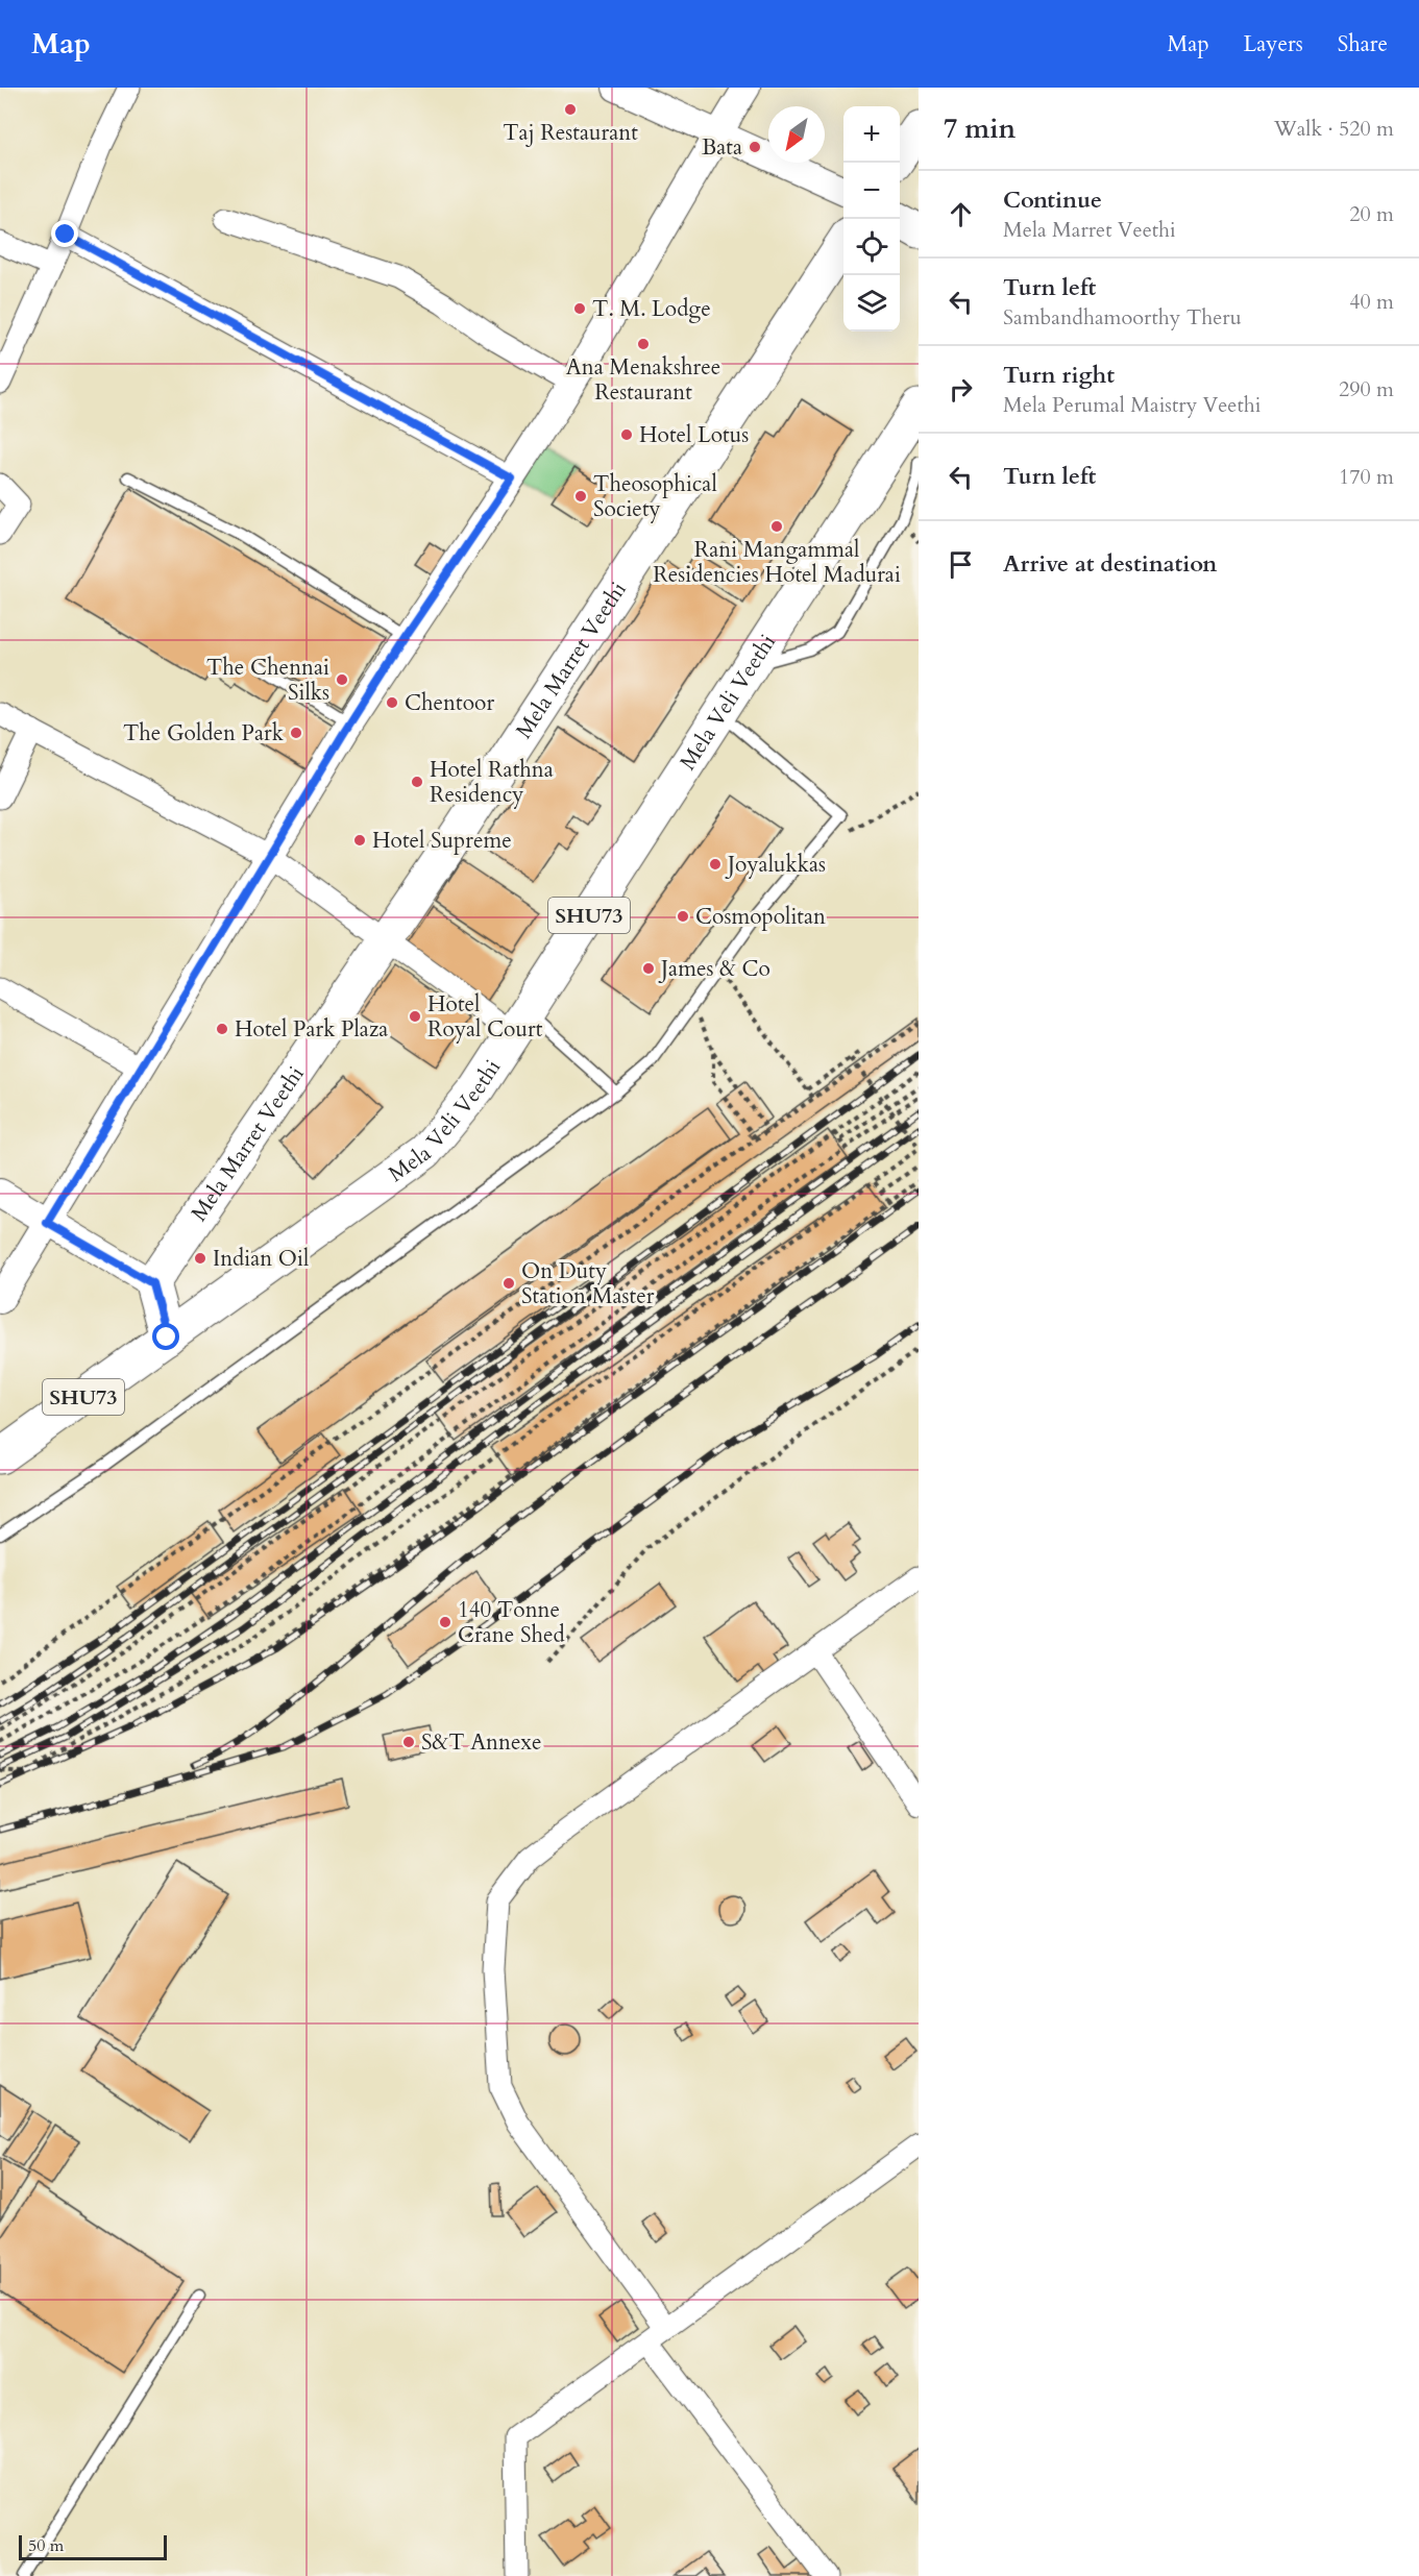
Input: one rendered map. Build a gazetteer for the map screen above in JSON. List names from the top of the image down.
{
  "streets": {
    "main road": ["Mela Marret Veethi", "Mela Veli Veethi", "SHU73"]
  },
  "places": [
    "Taj Restaurant",
    "Bata",
    "T. M. Lodge",
    "Ana Menakshree Restaurant",
    "Hotel Lotus",
    "Theosophical Society",
    "Rani Mangammal Residencies Hotel Madurai",
    "The Chennai Silks",
    "Chentoor",
    "The Golden Park",
    "Hotel Rathna Residency",
    "Hotel Supreme",
    "Joyalukkas",
    "Cosmopolitan",
    "James & Co",
    "Hotel Royal Court",
    "Hotel Park Plaza",
    "Indian Oil",
    "On Duty Station Master",
    "140 Tonne Crane Shed",
    "S&T Annexe"
  ],
  "scale_bar": "50 m",
  "north": "bottom left",
  "page": {
    "header": "Map",
    "nav": ["Map", "Layers", "Share"],
    "heading": ["7 min", "Walk · 520 m"],
    "map_buttons": ["+", "−"],
    "list": [
      ["Continue", "Mela Marret Veethi", "20 m"],
      ["Turn left", "Sambandhamoorthy Theru", "40 m"],
      ["Turn right", "Mela Perumal Maistry Veethi", "290 m"],
      ["Turn left", "170 m"],
      "Arrive at destination"
    ],
    "scale": "50 m"
  }
}
